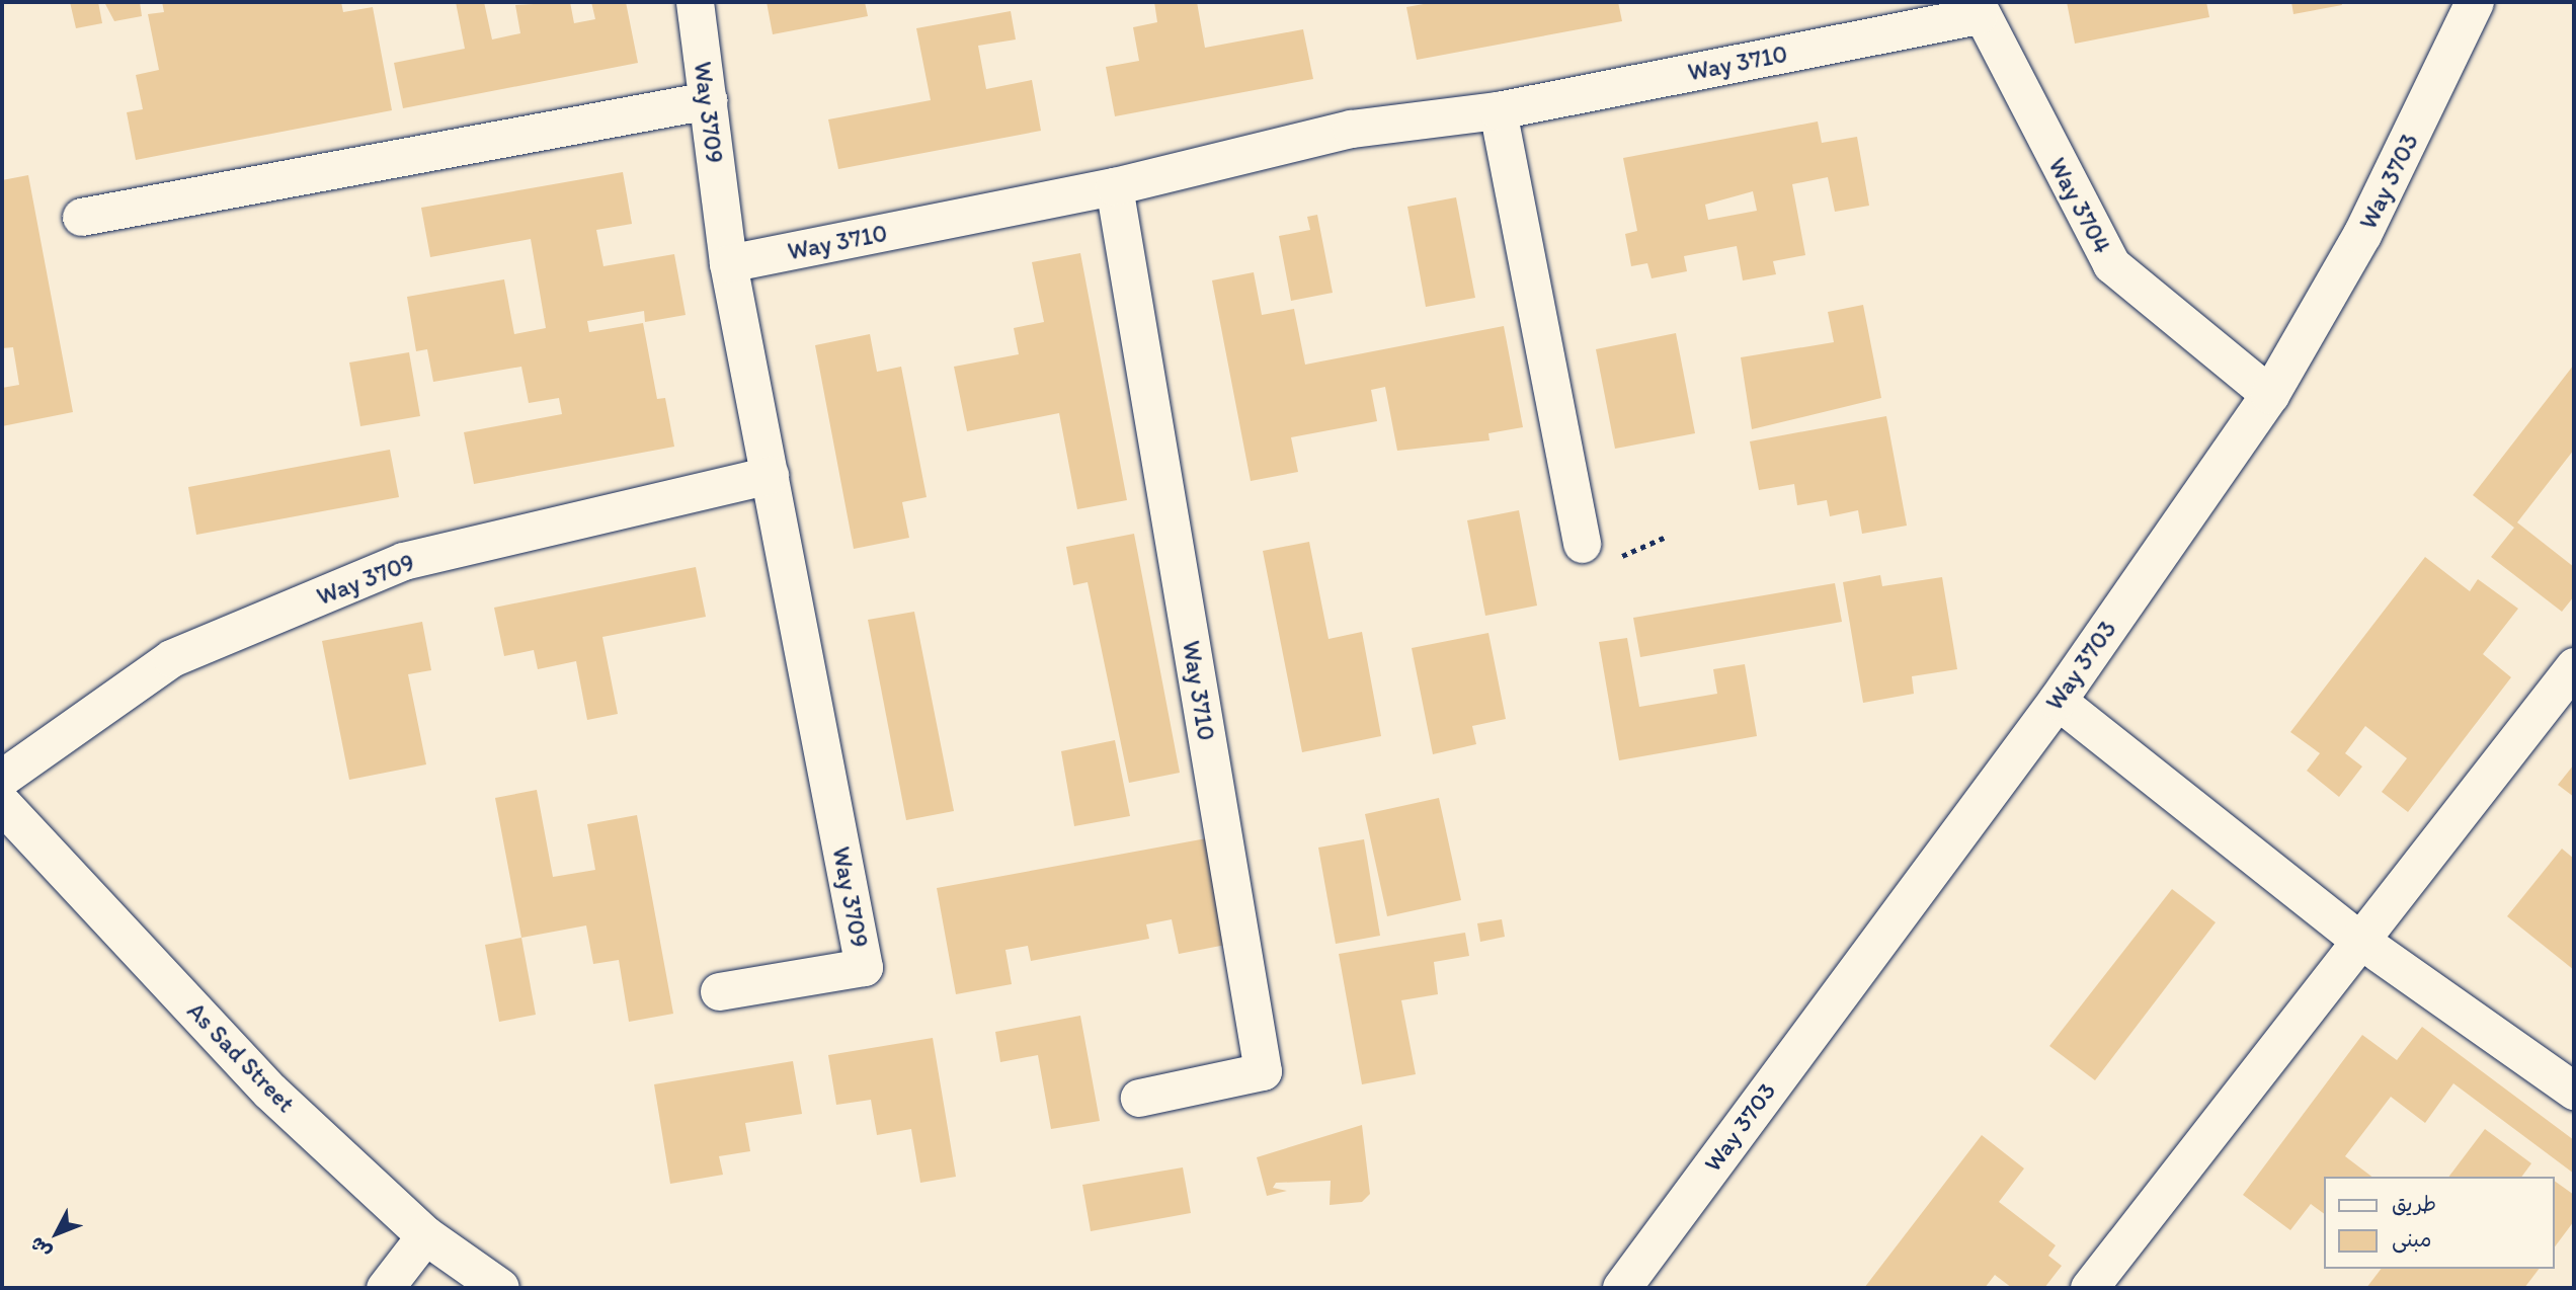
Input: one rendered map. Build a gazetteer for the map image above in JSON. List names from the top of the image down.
{
  "streets": {
    "street": [
      "Way 3710",
      "Way 3709",
      "Way 3703",
      "Way 3704",
      "As Sad Street"
    ]
  },
  "crossings": [
    ["Way 3710", "Way 3709"],
    ["Way 3710", "Way 3704"],
    ["Way 3703", "Way 3704"]
  ],
  "legend": ["طريق", "مبنى"],
  "north": "bottom left"
}
